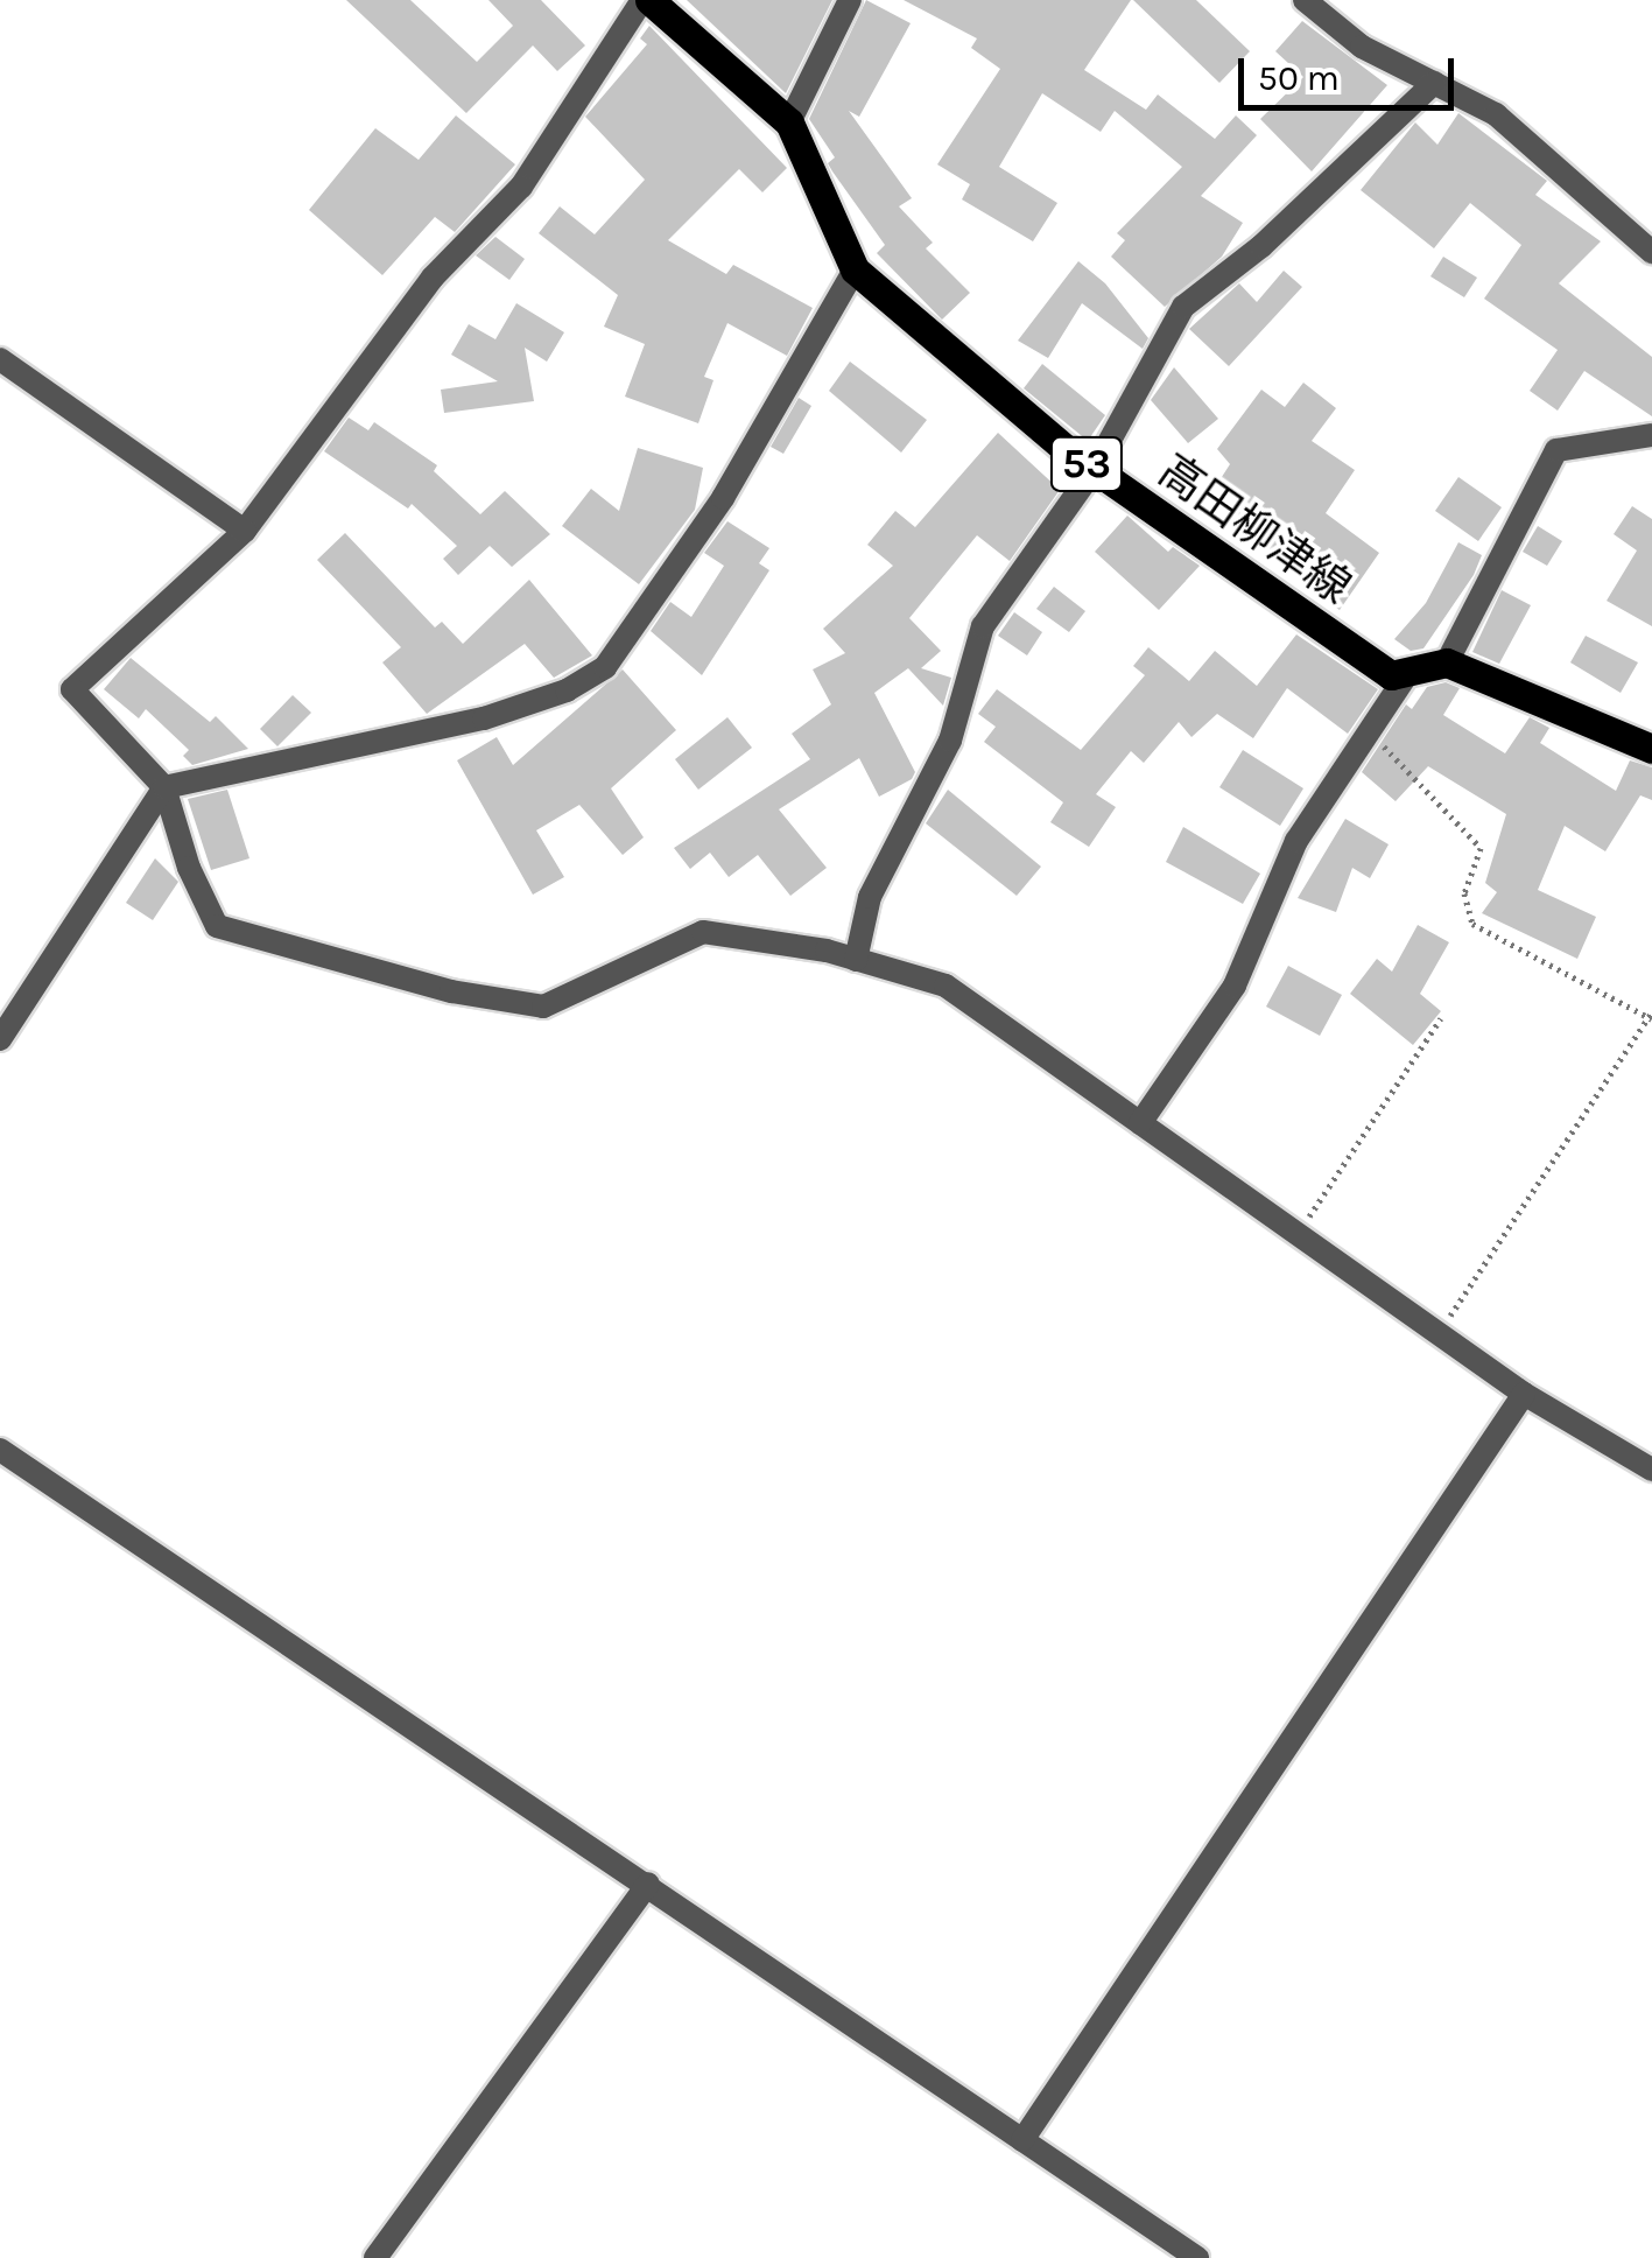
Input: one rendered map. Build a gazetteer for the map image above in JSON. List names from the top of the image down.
{
  "streets": {
    "main road": ["53", "高田柳津線"]
  },
  "scale_bar": "50 m"
}
